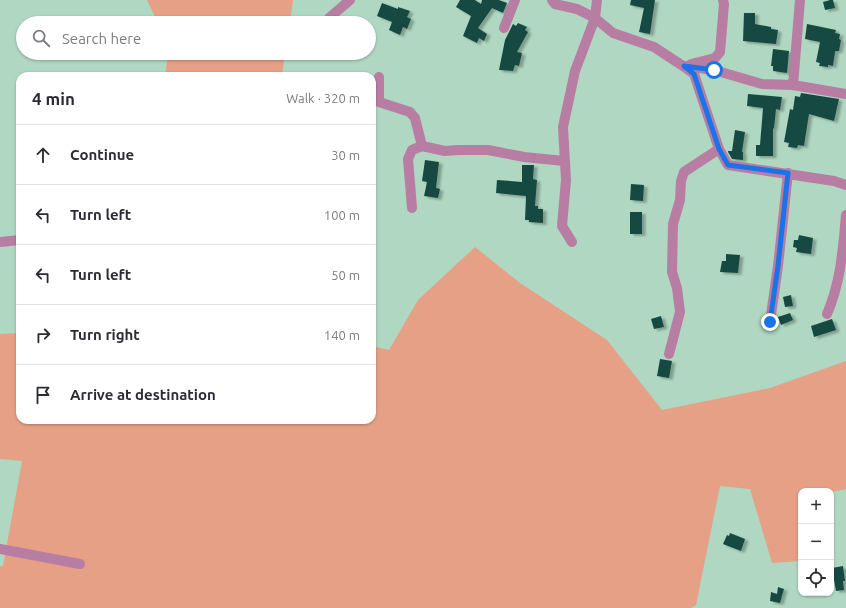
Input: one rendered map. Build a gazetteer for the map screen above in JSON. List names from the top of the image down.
{
  "page": {
    "search": "Search here",
    "heading": ["4 min", "Walk · 320 m"],
    "list": [
      ["Continue", "30 m"],
      ["Turn left", "100 m"],
      ["Turn left", "50 m"],
      ["Turn right", "140 m"],
      "Arrive at destination"
    ],
    "map_buttons": ["+", "−"]
  }
}
